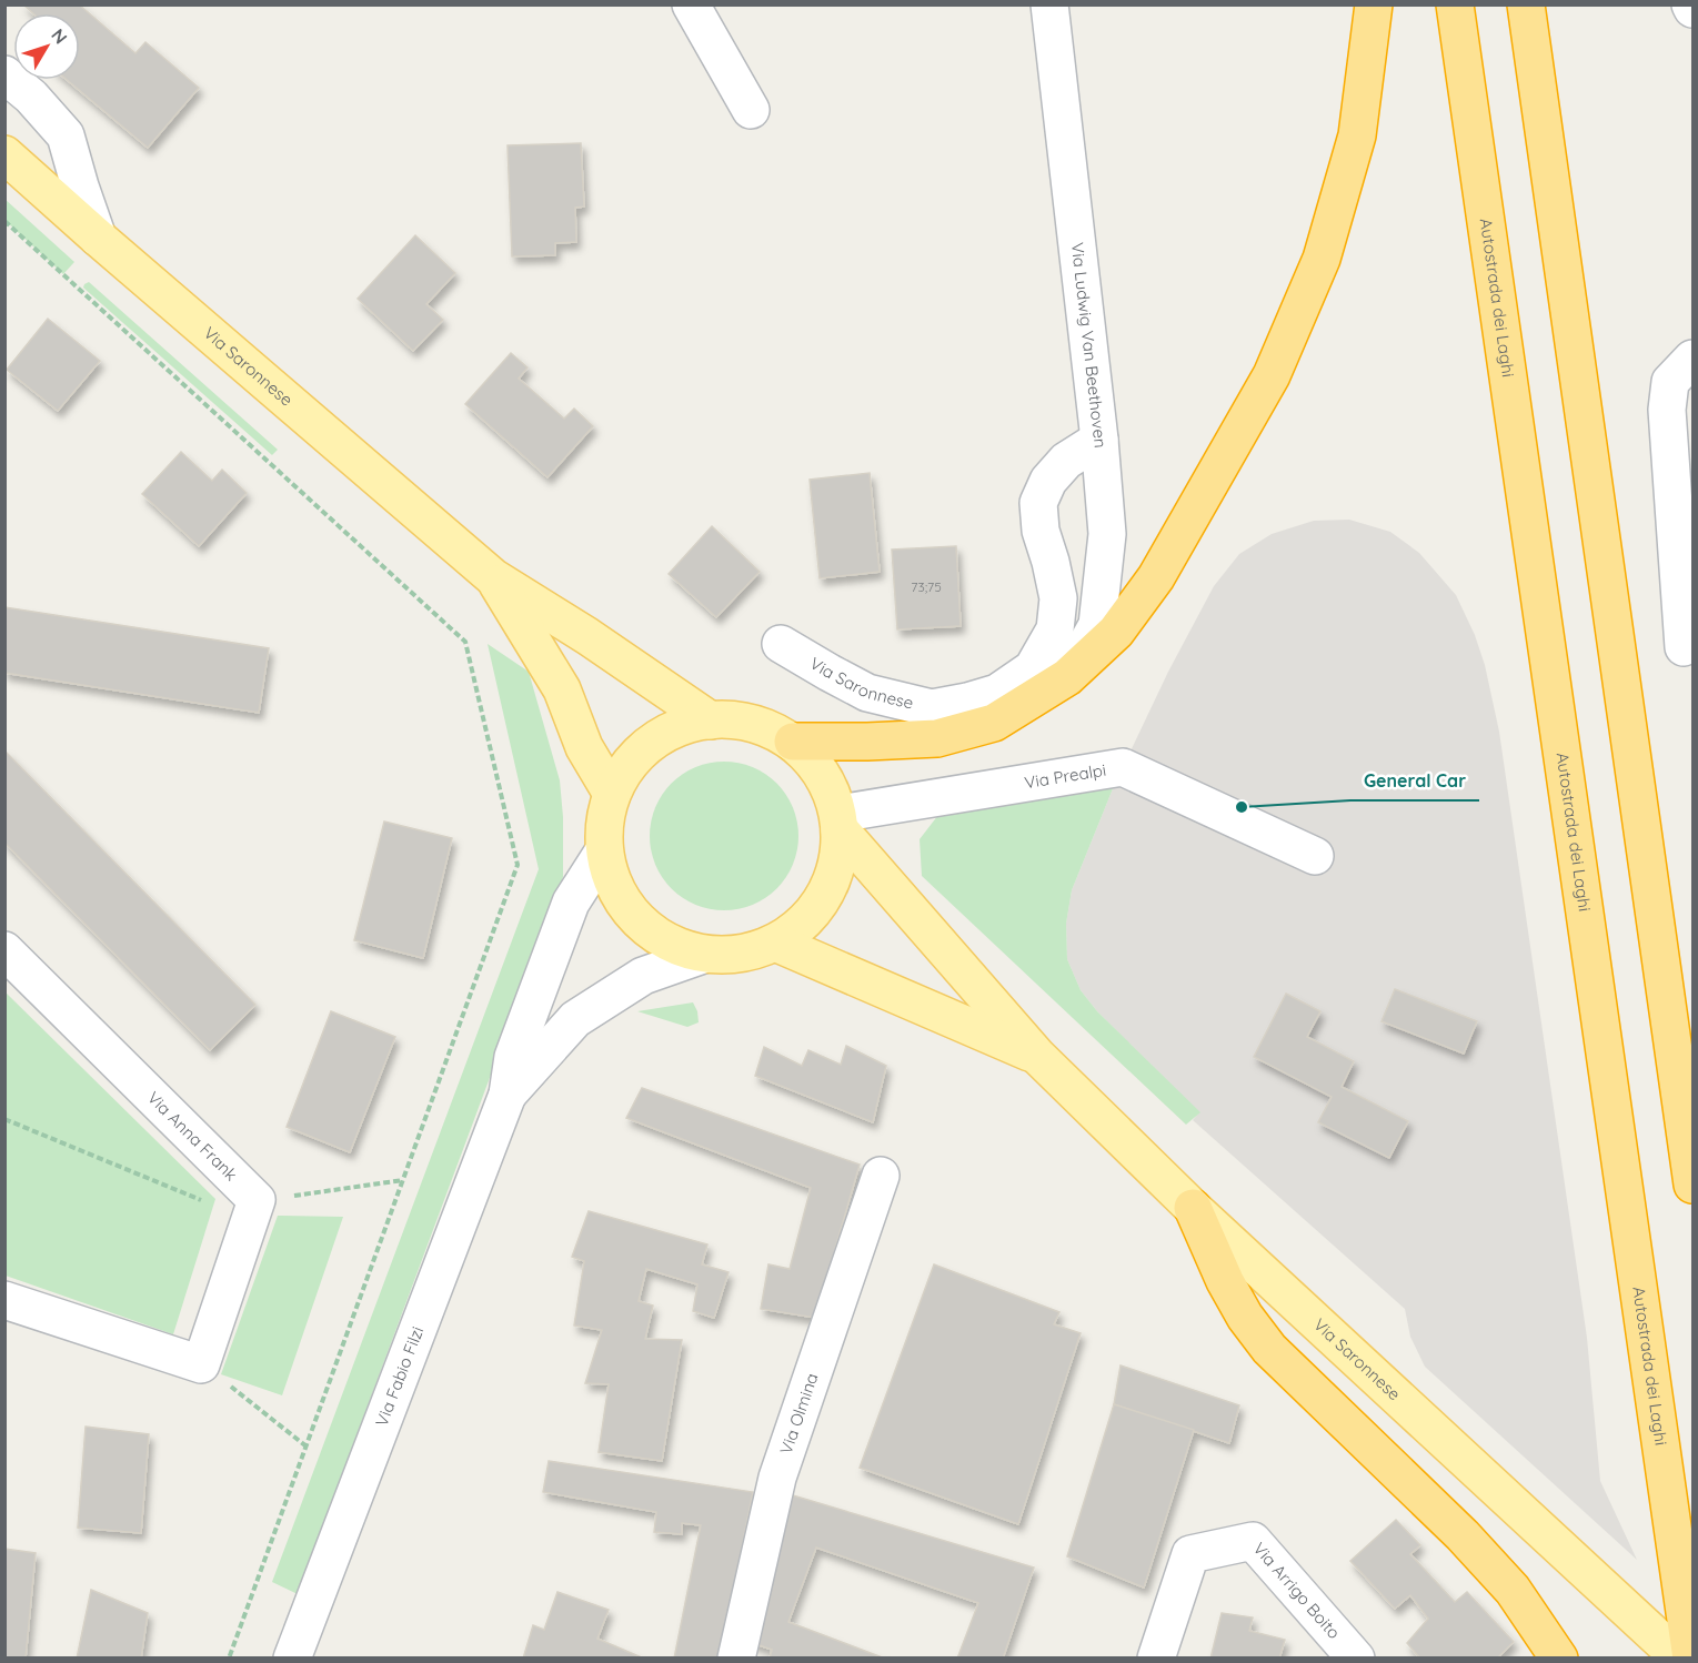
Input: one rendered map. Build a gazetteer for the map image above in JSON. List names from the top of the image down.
{
  "streets": {
    "highway": ["Autostrada dei Laghi"],
    "main road": ["Via Saronnese"],
    "street": [
      "Via Ludwig Van Beethoven",
      "Via Prealpi",
      "Via Anna Frank",
      "Via Fabio Filzi",
      "Via Olmina",
      "Via Arrigo Boito"
    ]
  },
  "crossings": [
    ["Via Ludwig Van Beethoven", "Via Saronnese"],
    ["Via Saronnese", "Via Prealpi"],
    ["Via Saronnese", "Via Fabio Filzi"],
    ["Via Prealpi", "Via Fabio Filzi"]
  ],
  "places": ["General Car"],
  "house_numbers": ["73;75"],
  "north": "top right"
}
